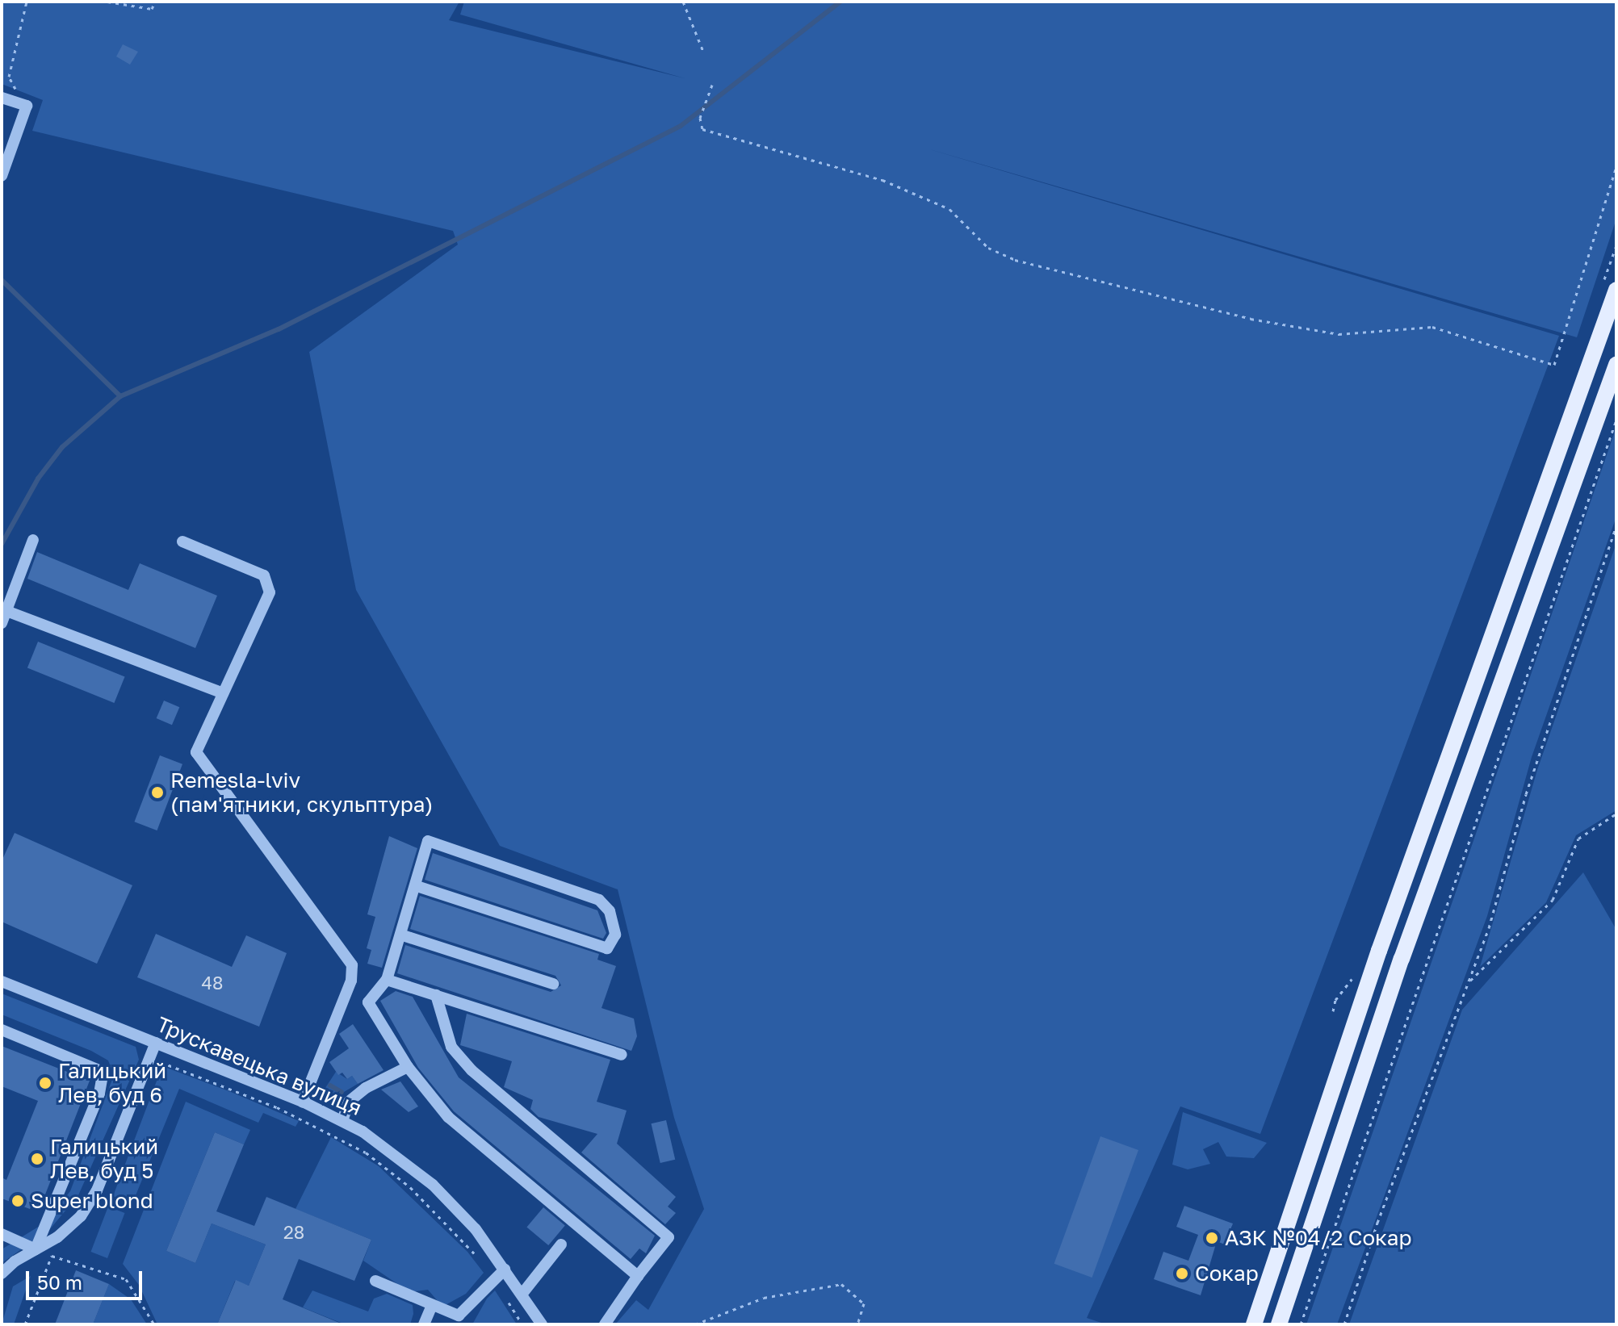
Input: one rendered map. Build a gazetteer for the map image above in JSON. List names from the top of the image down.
{
  "streets": {
    "street": ["Трускавецька вулиця"]
  },
  "places": [
    "Remesla-lviv (пам'ятники, скульптура)",
    "Галицький Лев, буд 6",
    "Галицький Лев, буд 5",
    "Super blond",
    "АЗК №04/2 Сокар",
    "Сокар"
  ],
  "house_numbers": ["48", "28"],
  "scale_bar": "50 m"
}
